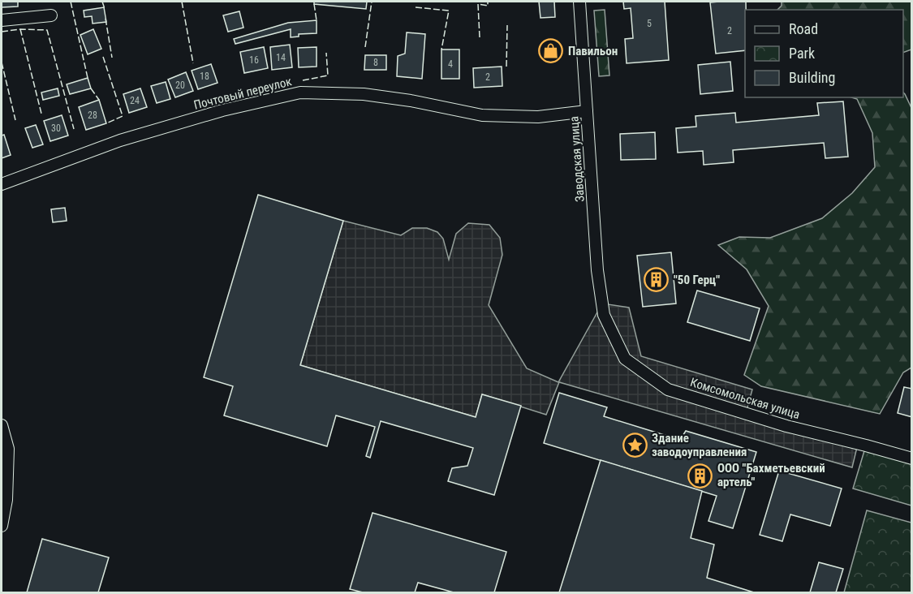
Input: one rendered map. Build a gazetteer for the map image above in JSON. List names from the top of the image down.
{
  "streets": {
    "street": ["Почтовый переулок", "Заводская улица", "Комсомольская улица"]
  },
  "crossings": [
    ["Почтовый переулок", "Заводская улица"],
    ["Заводская улица", "Комсомольская улица"]
  ],
  "places": {
    "shop": ["Павильон"],
    "building": ["\"50 Герц\"", "ООО \"Бахметьевский артель\""],
    "place": ["Здание заводоуправления"]
  },
  "house_numbers": [
    "5",
    "2",
    "14",
    "16",
    "8",
    "4",
    "18",
    "2",
    "20",
    "24",
    "28",
    "30"
  ],
  "legend": ["Road", "Park", "Building"]
}
